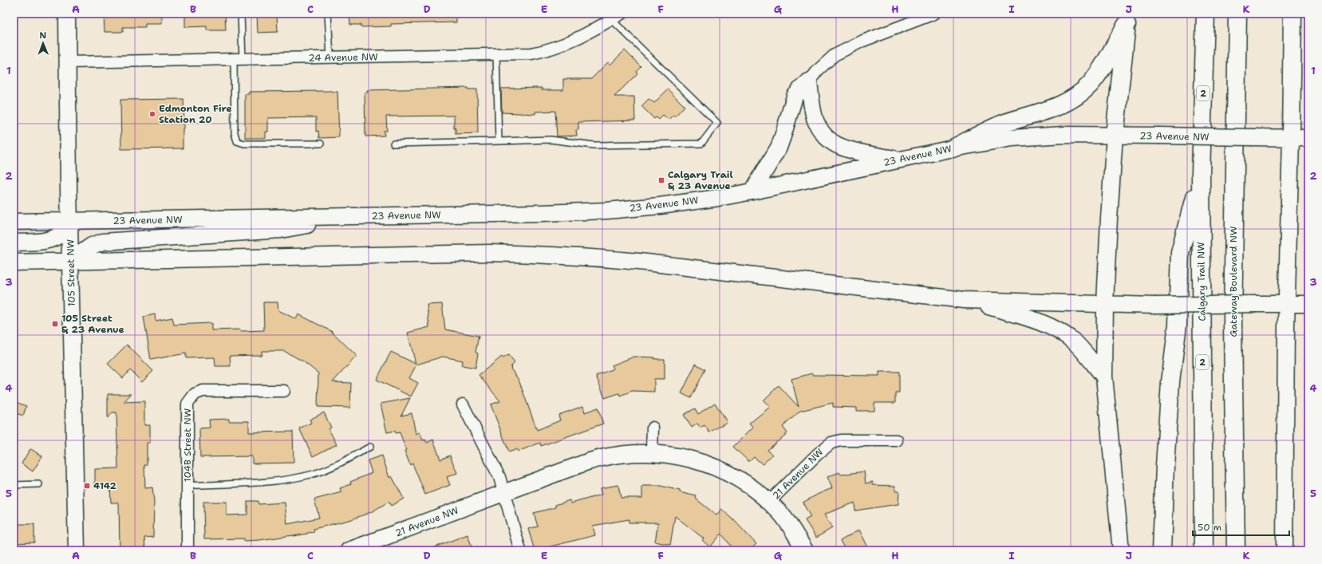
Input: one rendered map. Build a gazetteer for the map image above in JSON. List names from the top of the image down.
{
  "streets": {
    "highway": ["2", "Calgary Trail NW", "Gateway Boulevard NW"],
    "main road": ["23 Avenue NW", "105 Street NW", "21 Avenue NW"],
    "street": ["24 Avenue NW", "104B Street NW"]
  },
  "crossings": [
    ["24 Avenue NW", "105 Street NW"],
    ["23 Avenue NW", "105 Street NW"]
  ],
  "places": {
    "other": ["Edmonton Fire Station 20"],
    "transit": ["Calgary Trail & 23 Avenue", "105 Street & 23 Avenue", "4142"]
  },
  "scale_bar": "50 m",
  "north": "top",
  "grid": {
    "columns": [
      "A",
      "B",
      "C",
      "D",
      "E",
      "F",
      "G",
      "H",
      "I",
      "J",
      "K"
    ],
    "rows": [
      "1",
      "2",
      "3",
      "4",
      "5"
    ]
  }
}
